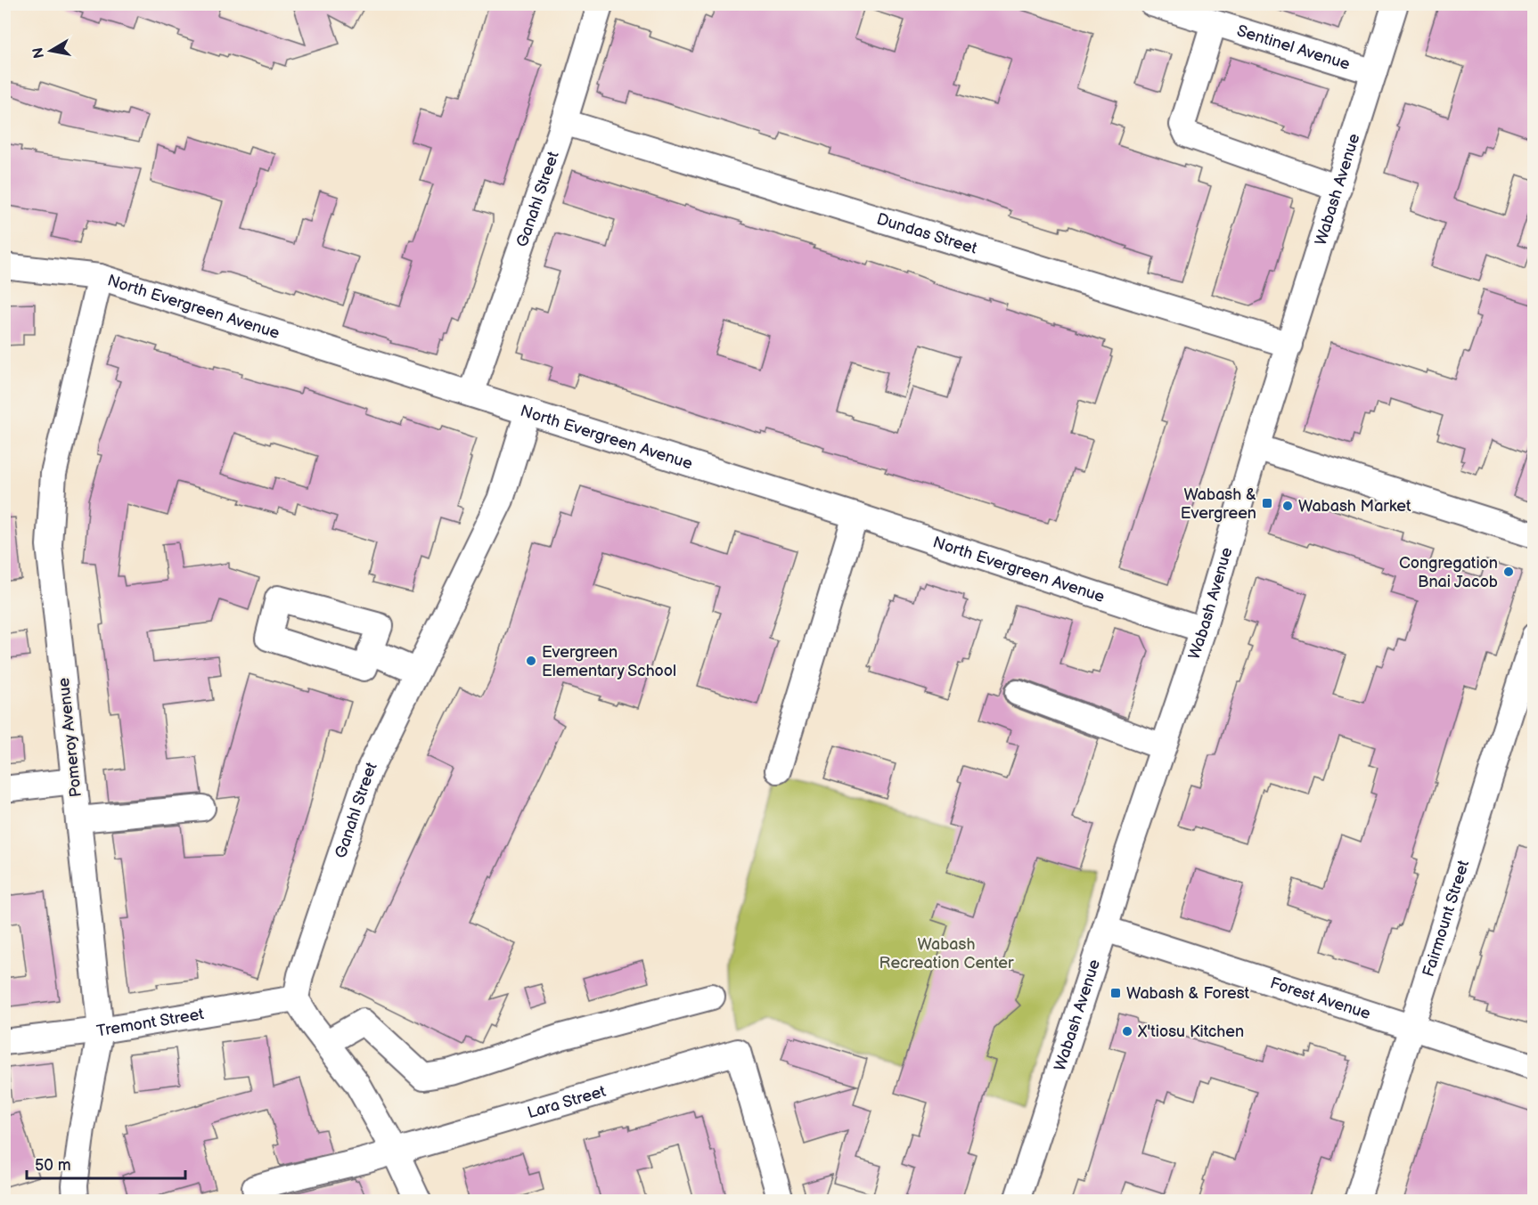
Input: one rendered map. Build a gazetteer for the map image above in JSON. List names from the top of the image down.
{
  "streets": {
    "street": [
      "Sentinel Avenue",
      "Wabash Avenue",
      "Ganahl Street",
      "Dundas Street",
      "North Evergreen Avenue",
      "Pomeroy Avenue",
      "Fairmount Street",
      "Forest Avenue",
      "Tremont Street",
      "Lara Street"
    ]
  },
  "crossings": [
    ["Sentinel Avenue", "Wabash Avenue"],
    ["Wabash Avenue", "Dundas Street"],
    ["Wabash Avenue", "North Evergreen Avenue"],
    ["Wabash Avenue", "Forest Avenue"],
    ["Ganahl Street", "Dundas Street"],
    ["Ganahl Street", "North Evergreen Avenue"],
    ["Ganahl Street", "Tremont Street"],
    ["North Evergreen Avenue", "Pomeroy Avenue"],
    ["Pomeroy Avenue", "Tremont Street"],
    ["Fairmount Street", "Forest Avenue"]
  ],
  "parks": ["Wabash Recreation Center"],
  "places": {
    "transit": ["Wabash & Evergreen", "Wabash & Forest"],
    "other": [
      "Wabash Market",
      "Congregation Bnai Jacob",
      "Evergreen Elementary School",
      "X'tiosu Kitchen"
    ]
  },
  "scale_bar": "50 m",
  "north": "left"
}
